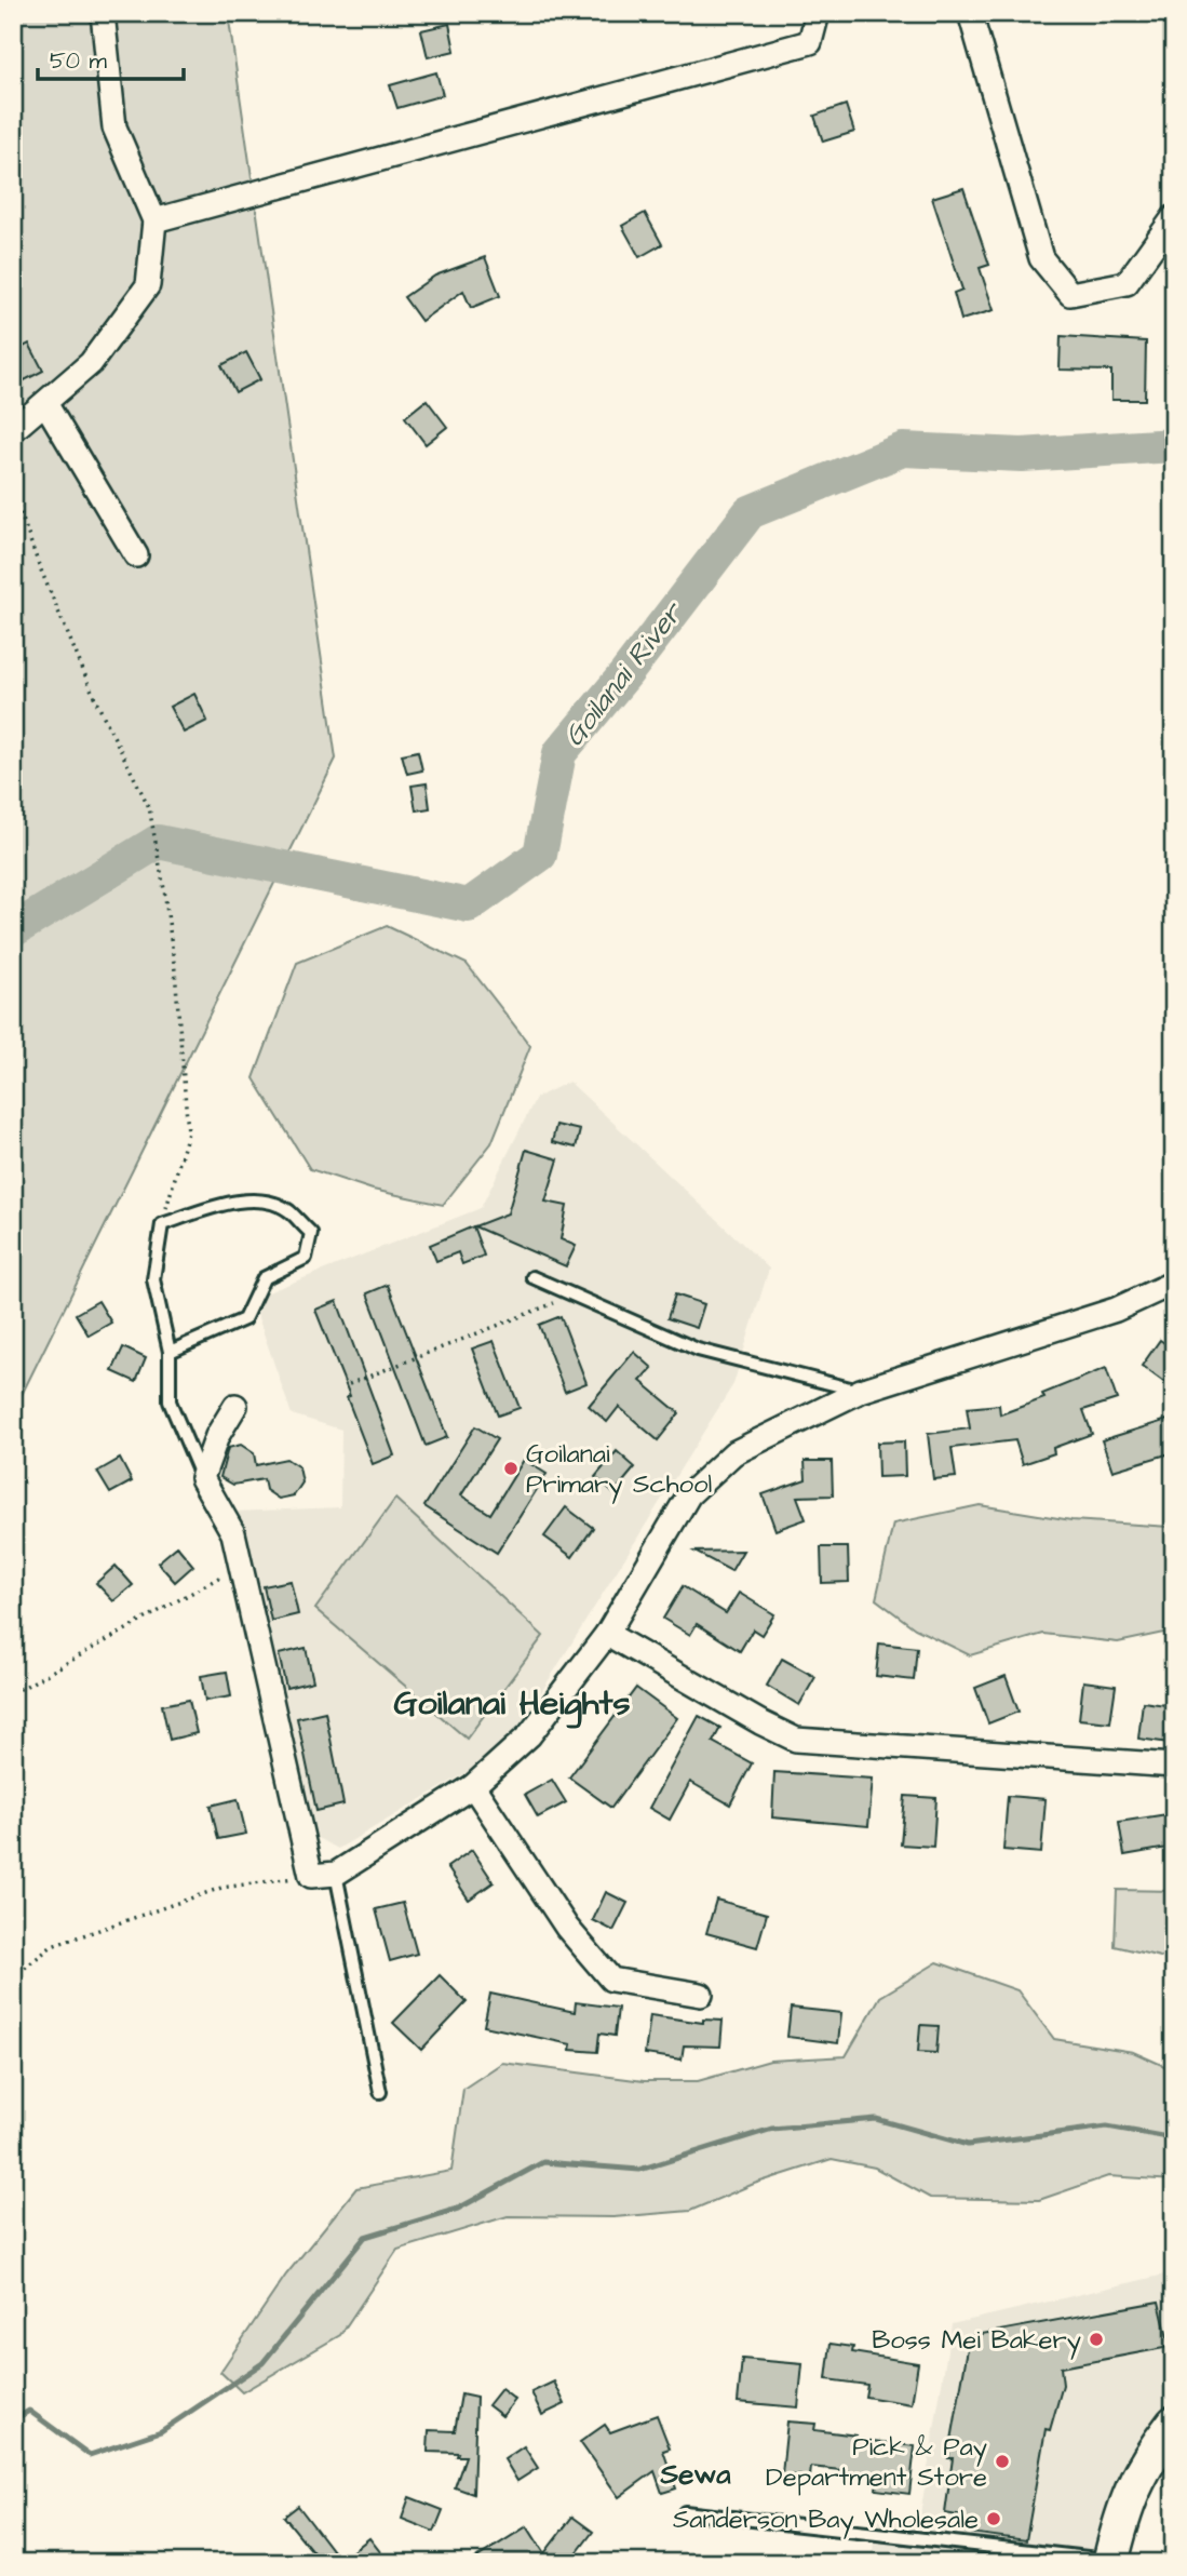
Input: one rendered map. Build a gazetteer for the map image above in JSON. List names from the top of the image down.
{
  "districts": ["Goilanai Heights", "Sewa"],
  "water": ["Goilanai River"],
  "places": [
    "Goilanai Primary School",
    "Boss Mei Bakery",
    "Pick & Pay Department Store",
    "Sanderson Bay Wholesale"
  ],
  "scale_bar": "50 m"
}
